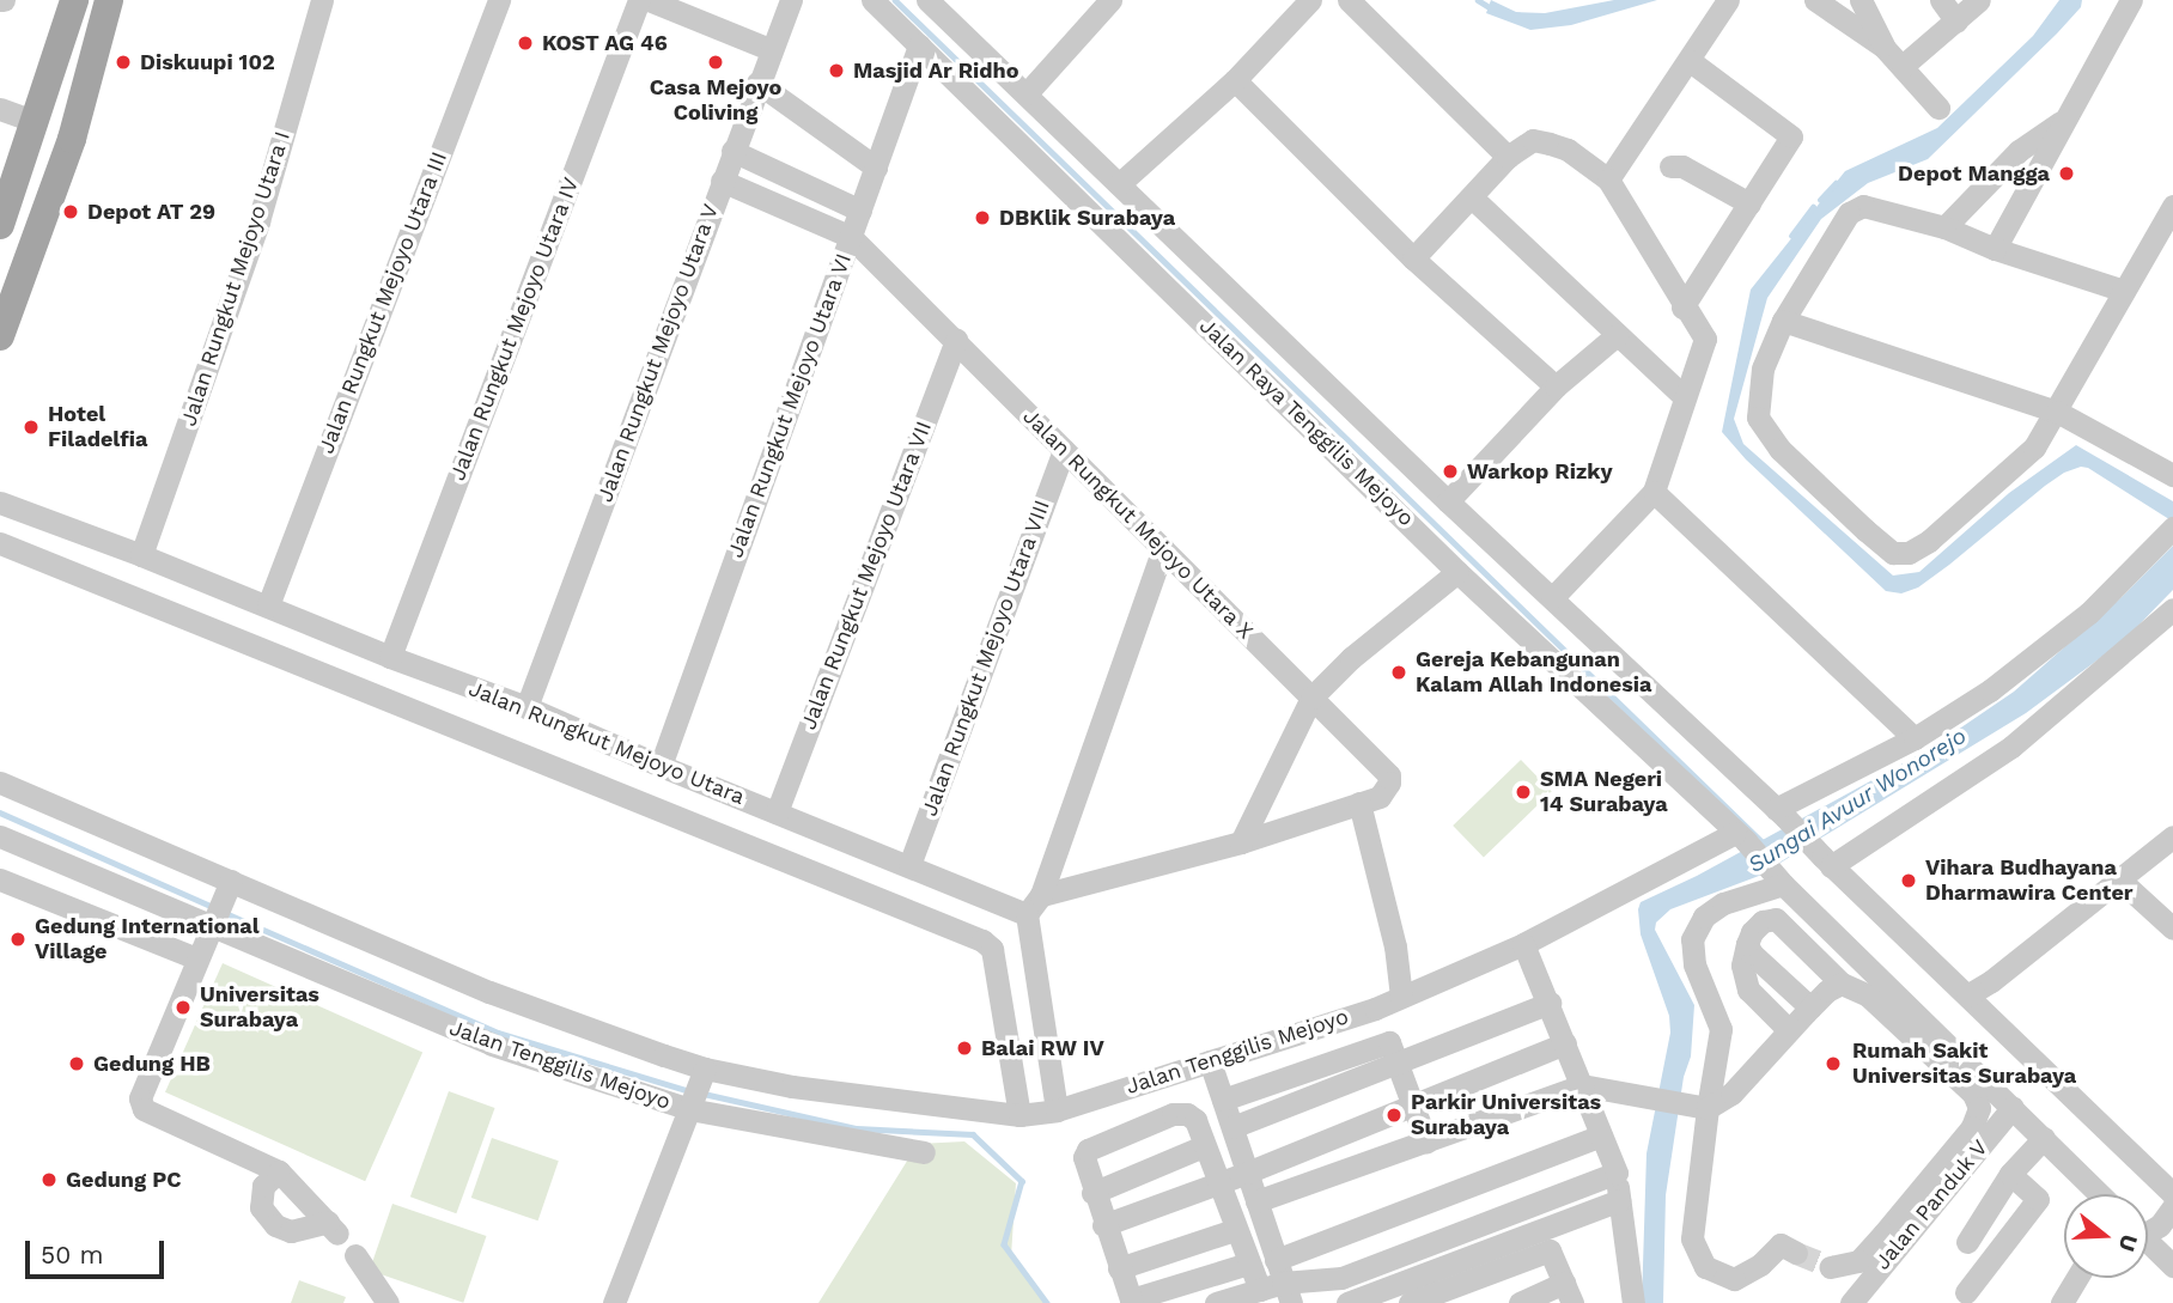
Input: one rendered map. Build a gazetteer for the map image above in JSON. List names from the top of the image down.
{
  "streets": {
    "street": [
      "Jalan Rungkut Mejoyo Utara I",
      "Jalan Rungkut Mejoyo Utara III",
      "Jalan Rungkut Mejoyo Utara IV",
      "Jalan Rungkut Mejoyo Utara V",
      "Jalan Rungkut Mejoyo Utara VI",
      "Jalan Raya Tenggilis Mejoyo",
      "Jalan Rungkut Mejoyo Utara X",
      "Jalan Rungkut Mejoyo Utara VII",
      "Jalan Rungkut Mejoyo Utara VIII",
      "Jalan Rungkut Mejoyo Utara",
      "Jalan Tenggilis Mejoyo",
      "Jalan Panduk V"
    ]
  },
  "crossings": [
    ["Jalan Rungkut Mejoyo Utara I", "Jalan Rungkut Mejoyo Utara"],
    ["Jalan Rungkut Mejoyo Utara III", "Jalan Rungkut Mejoyo Utara"],
    ["Jalan Rungkut Mejoyo Utara IV", "Jalan Rungkut Mejoyo Utara"],
    ["Jalan Rungkut Mejoyo Utara V", "Jalan Rungkut Mejoyo Utara"],
    ["Jalan Rungkut Mejoyo Utara VI", "Jalan Raya Tenggilis Mejoyo"],
    ["Jalan Rungkut Mejoyo Utara VI", "Jalan Rungkut Mejoyo Utara X"],
    ["Jalan Rungkut Mejoyo Utara VI", "Jalan Rungkut Mejoyo Utara"],
    ["Jalan Raya Tenggilis Mejoyo", "Jalan Tenggilis Mejoyo"],
    ["Jalan Rungkut Mejoyo Utara X", "Jalan Rungkut Mejoyo Utara VII"],
    ["Jalan Rungkut Mejoyo Utara X", "Jalan Rungkut Mejoyo Utara VIII"],
    ["Jalan Rungkut Mejoyo Utara VII", "Jalan Rungkut Mejoyo Utara"],
    ["Jalan Rungkut Mejoyo Utara VIII", "Jalan Rungkut Mejoyo Utara"],
    ["Jalan Rungkut Mejoyo Utara", "Jalan Tenggilis Mejoyo"]
  ],
  "water": ["Sungai Avuur Wonorejo"],
  "places": [
    "KOST AG 46",
    "Diskuupi 102",
    "Casa Mejoyo Coliving",
    "Masjid Ar Ridho",
    "Depot Mangga",
    "Depot AT 29",
    "DBKlik Surabaya",
    "Hotel Filadelfia",
    "Warkop Rizky",
    "Gereja Kebangunan Kalam Allah Indonesia",
    "SMA Negeri 14 Surabaya",
    "Vihara Budhayana Dharmawira Center",
    "Gedung International Village",
    "Universitas Surabaya",
    "Balai RW IV",
    "Gedung HB",
    "Rumah Sakit Universitas Surabaya",
    "Parkir Universitas Surabaya",
    "Gedung PC"
  ],
  "scale_bar": "50 m",
  "north": "right"
}
